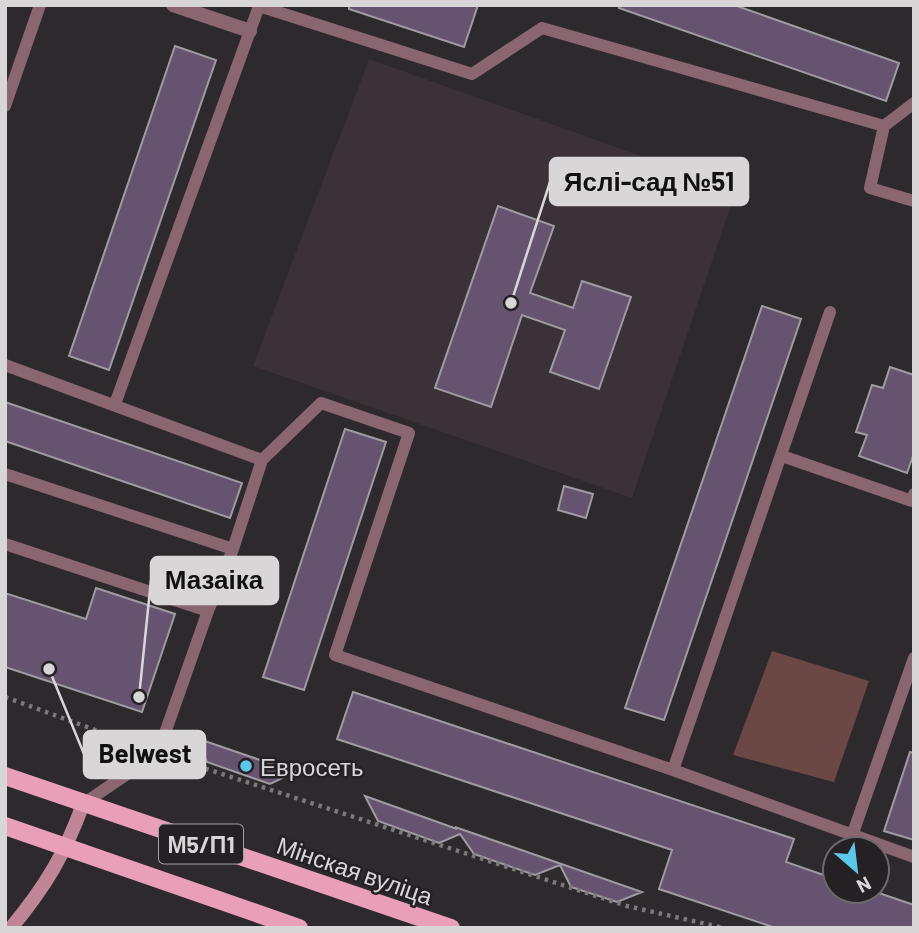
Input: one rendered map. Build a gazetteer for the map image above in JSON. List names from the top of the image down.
{
  "streets": {
    "main road": ["М5/П1", "Мінская вуліца"]
  },
  "places": [
    "Яслі-сад №51",
    "Belwest",
    "Мазаіка",
    "Евросеть"
  ],
  "north": "bottom right"
}
